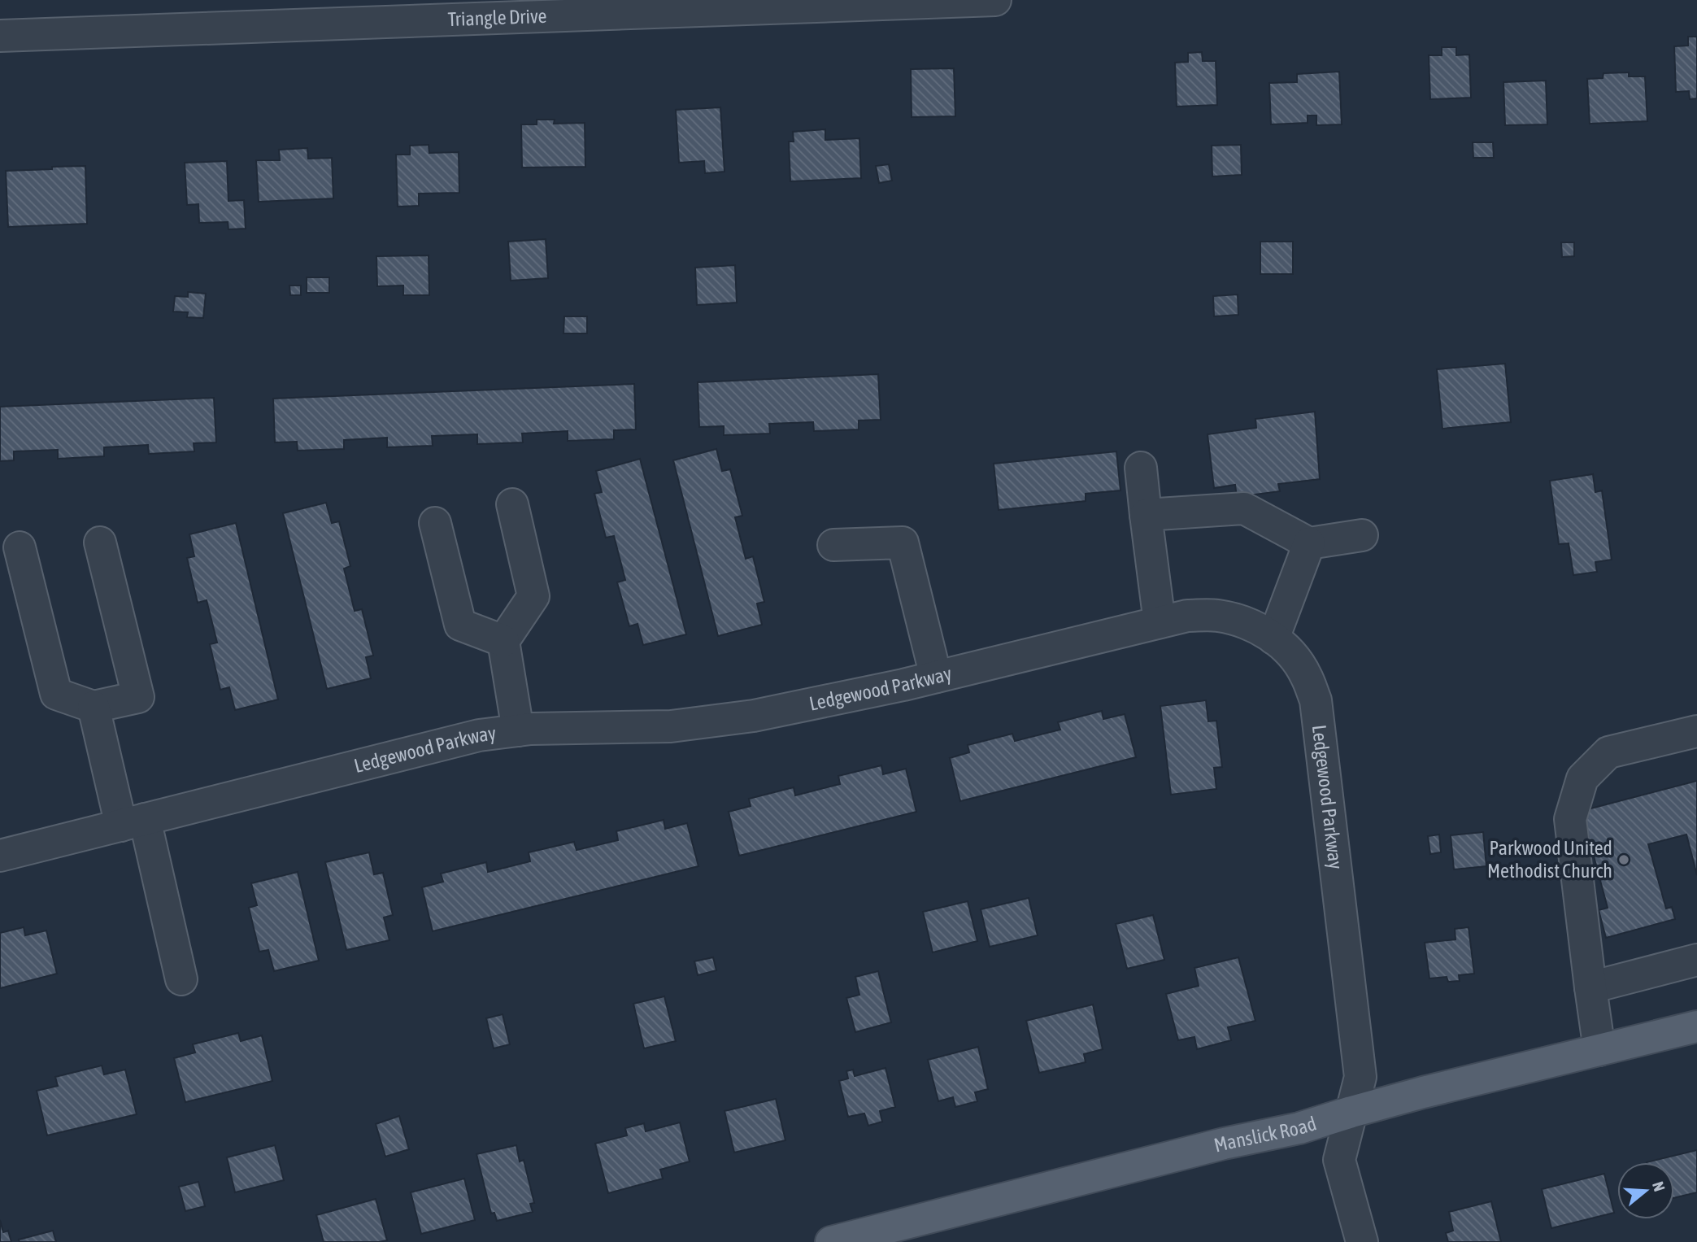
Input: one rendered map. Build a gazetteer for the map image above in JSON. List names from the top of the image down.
{
  "streets": {
    "main road": ["Manslick Road"],
    "street": ["Triangle Drive", "Ledgewood Parkway"]
  },
  "crossings": [
    ["Ledgewood Parkway", "Manslick Road"]
  ],
  "places": ["Parkwood United Methodist Church"],
  "north": "right"
}
